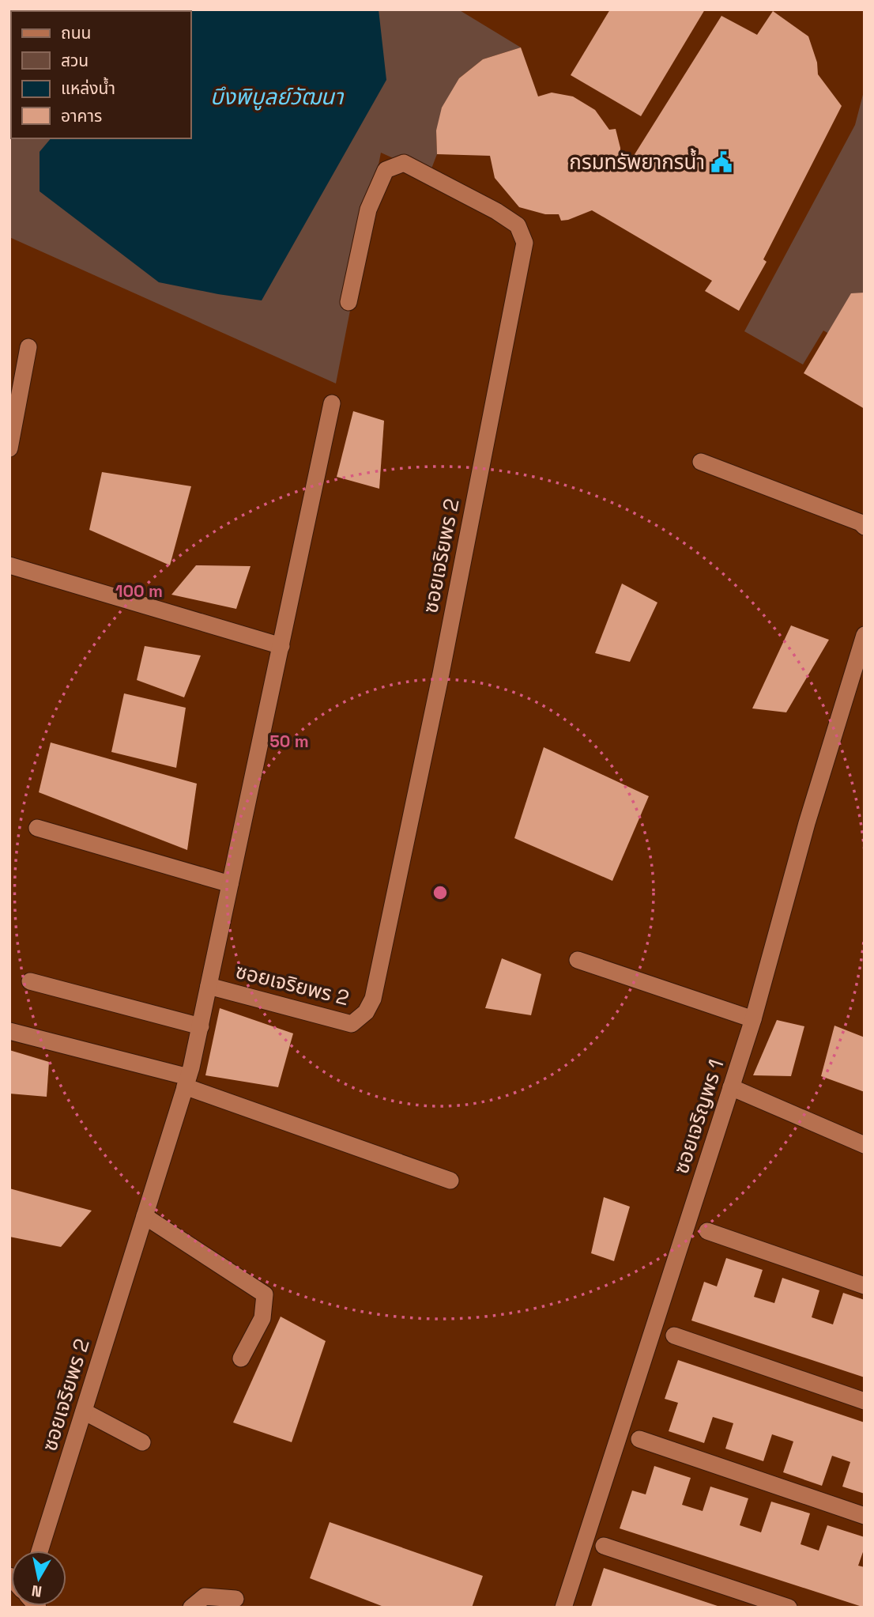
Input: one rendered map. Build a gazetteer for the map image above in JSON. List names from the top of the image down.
{
  "streets": {
    "street": ["ซอยเจริยพร 2", "ซอยเจริญพร 1"]
  },
  "water": ["บึงพิบูลย์วัฒนา"],
  "places": {
    "public building": ["กรมทรัพยากรน้ำ"]
  },
  "legend": [
    "ถนน",
    "สวน",
    "แหล่งน้ำ",
    "อาคาร"
  ],
  "north": "bottom",
  "rings": ["100 m", "50 m"]
}
